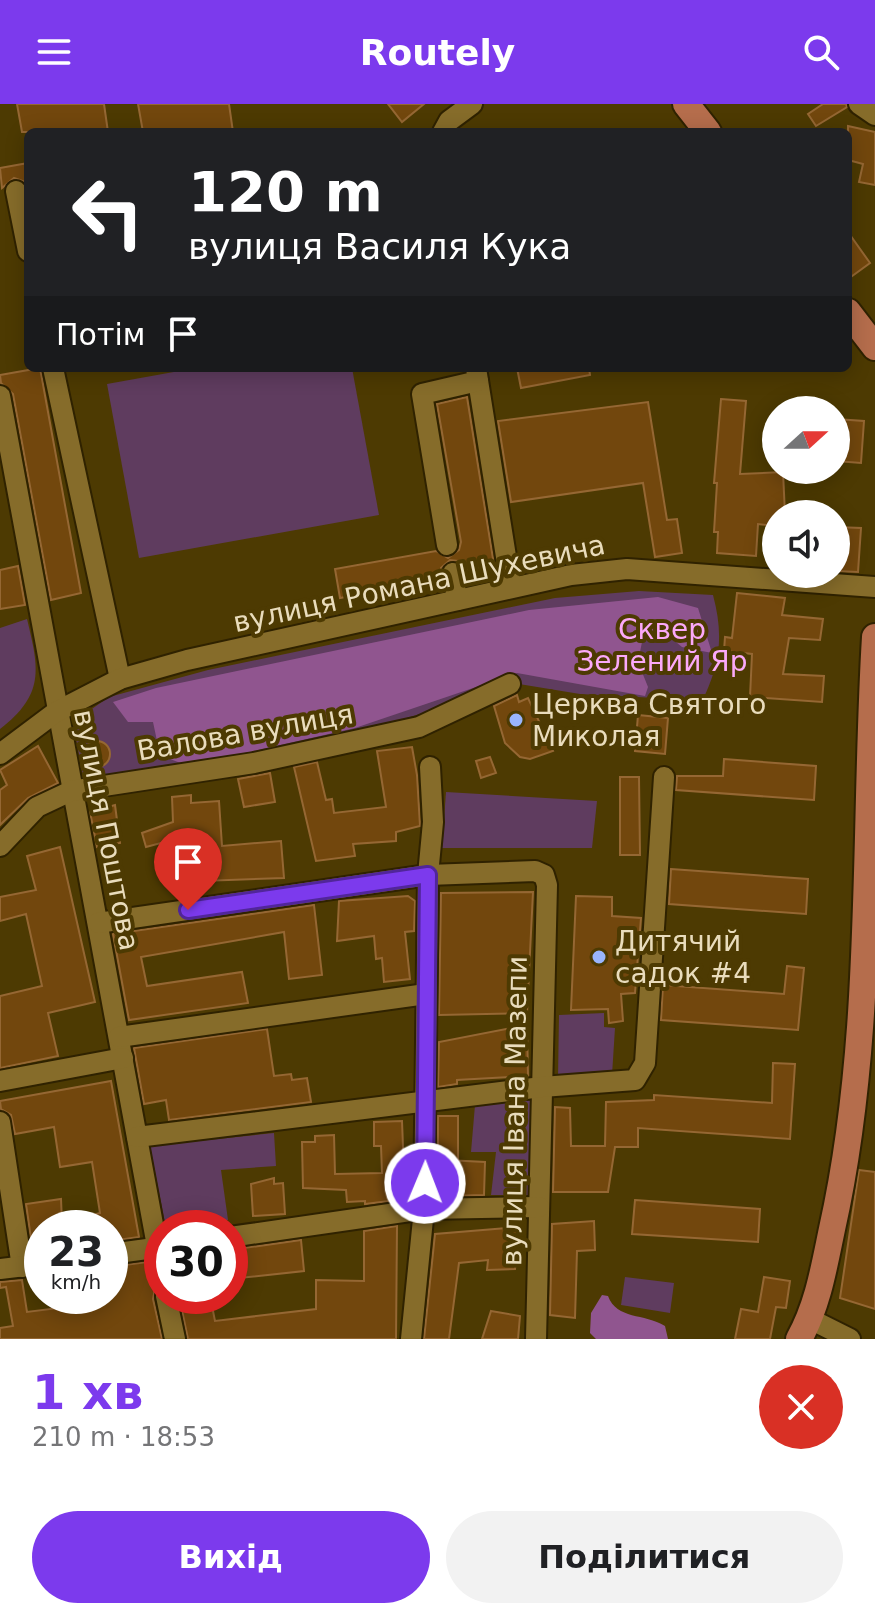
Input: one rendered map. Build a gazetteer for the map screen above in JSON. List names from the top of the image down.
{
  "streets": {
    "street": [
      "вулиця Романа Шухевича",
      "Валова вулиця",
      "вулиця Поштова",
      "вулиця Івана Мазепи"
    ]
  },
  "crossings": [
    ["вулиця Романа Шухевича", "вулиця Поштова"],
    ["Валова вулиця", "вулиця Поштова"]
  ],
  "parks": ["Сквер Зелений Яр"],
  "places": ["Церква Святого Миколая", "Дитячий садок #4"],
  "north": "right",
  "page": {
    "header": "Routely",
    "turn": ["120 m", "вулиця Василя Кука"],
    "then": "Потім",
    "speed": "23 km/h",
    "limit": "30",
    "heading": ["1 хв", "210 m · 18:53"],
    "buttons": ["Вихід", "Поділитися"]
  }
}
